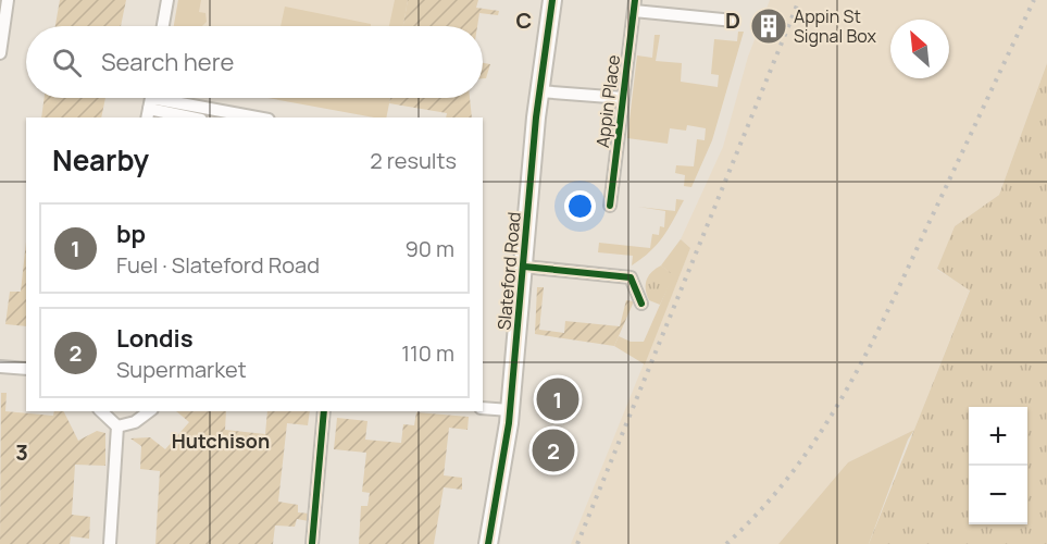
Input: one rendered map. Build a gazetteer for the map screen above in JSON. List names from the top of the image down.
{
  "streets": {
    "main road": ["Slateford Road"],
    "street": ["Appin Place"]
  },
  "crossings": [
    ["Appin Place", "Slateford Road"]
  ],
  "districts": ["Hutchison"],
  "places": {
    "building": ["Appin St Signal Box"]
  },
  "north": "top left",
  "page": {
    "search": "Search here",
    "heading": ["Nearby", "2 results"],
    "list": [
      {
        "mark": "1",
        "name": "bp",
        "note": "Fuel · Slateford Road",
        "value": "90 m"
      },
      {
        "mark": "2",
        "name": "Londis",
        "note": "Supermarket",
        "value": "110 m"
      }
    ],
    "pins": ["1", "2"],
    "map_buttons": ["+", "−"]
  },
  "grid": {
    "columns": ["C", "D"],
    "rows": ["3"]
  }
}
